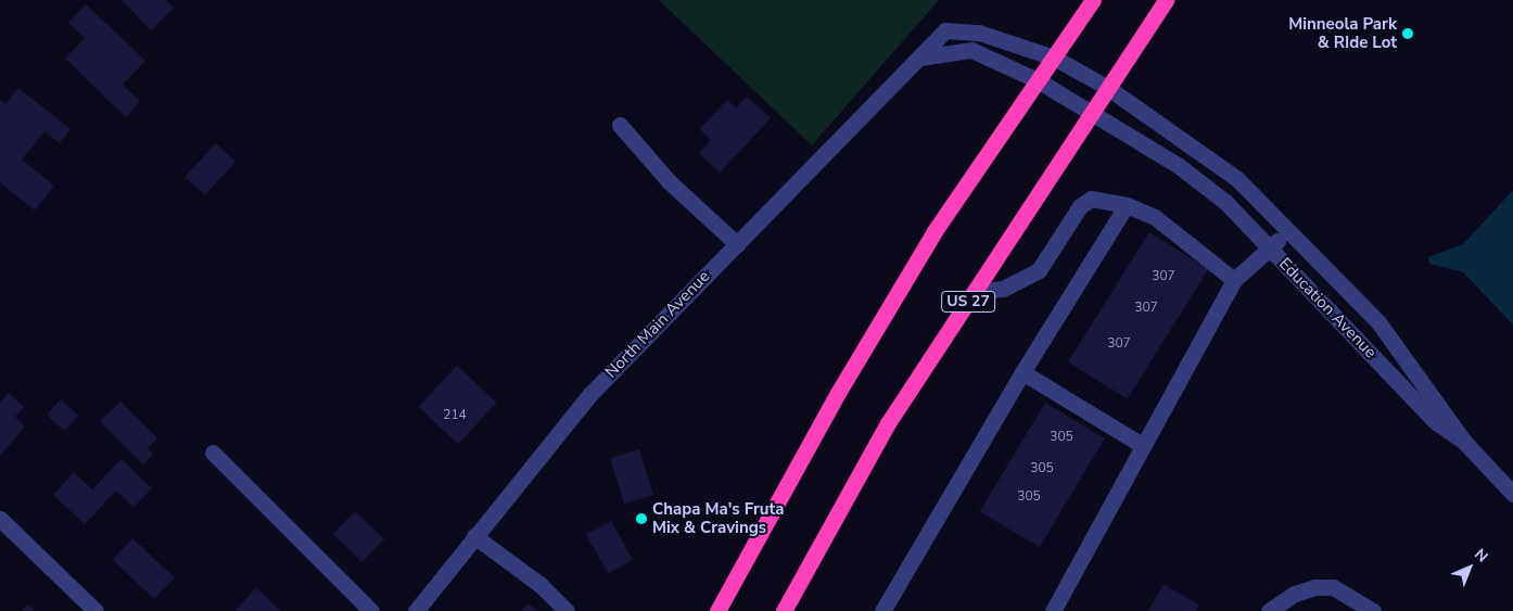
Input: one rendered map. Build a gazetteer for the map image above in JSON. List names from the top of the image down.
{
  "streets": {
    "highway": ["US 27"],
    "street": ["Education Avenue", "North Main Avenue"]
  },
  "crossings": [
    ["US 27", "Education Avenue"],
    ["Education Avenue", "North Main Avenue"]
  ],
  "places": ["Minneola Park & RIde Lot", "Chapa Ma's Fruta Mix & Cravings"],
  "house_numbers": [
    "307",
    "307",
    "307",
    "214",
    "305",
    "305",
    "305"
  ],
  "north": "top right"
}
